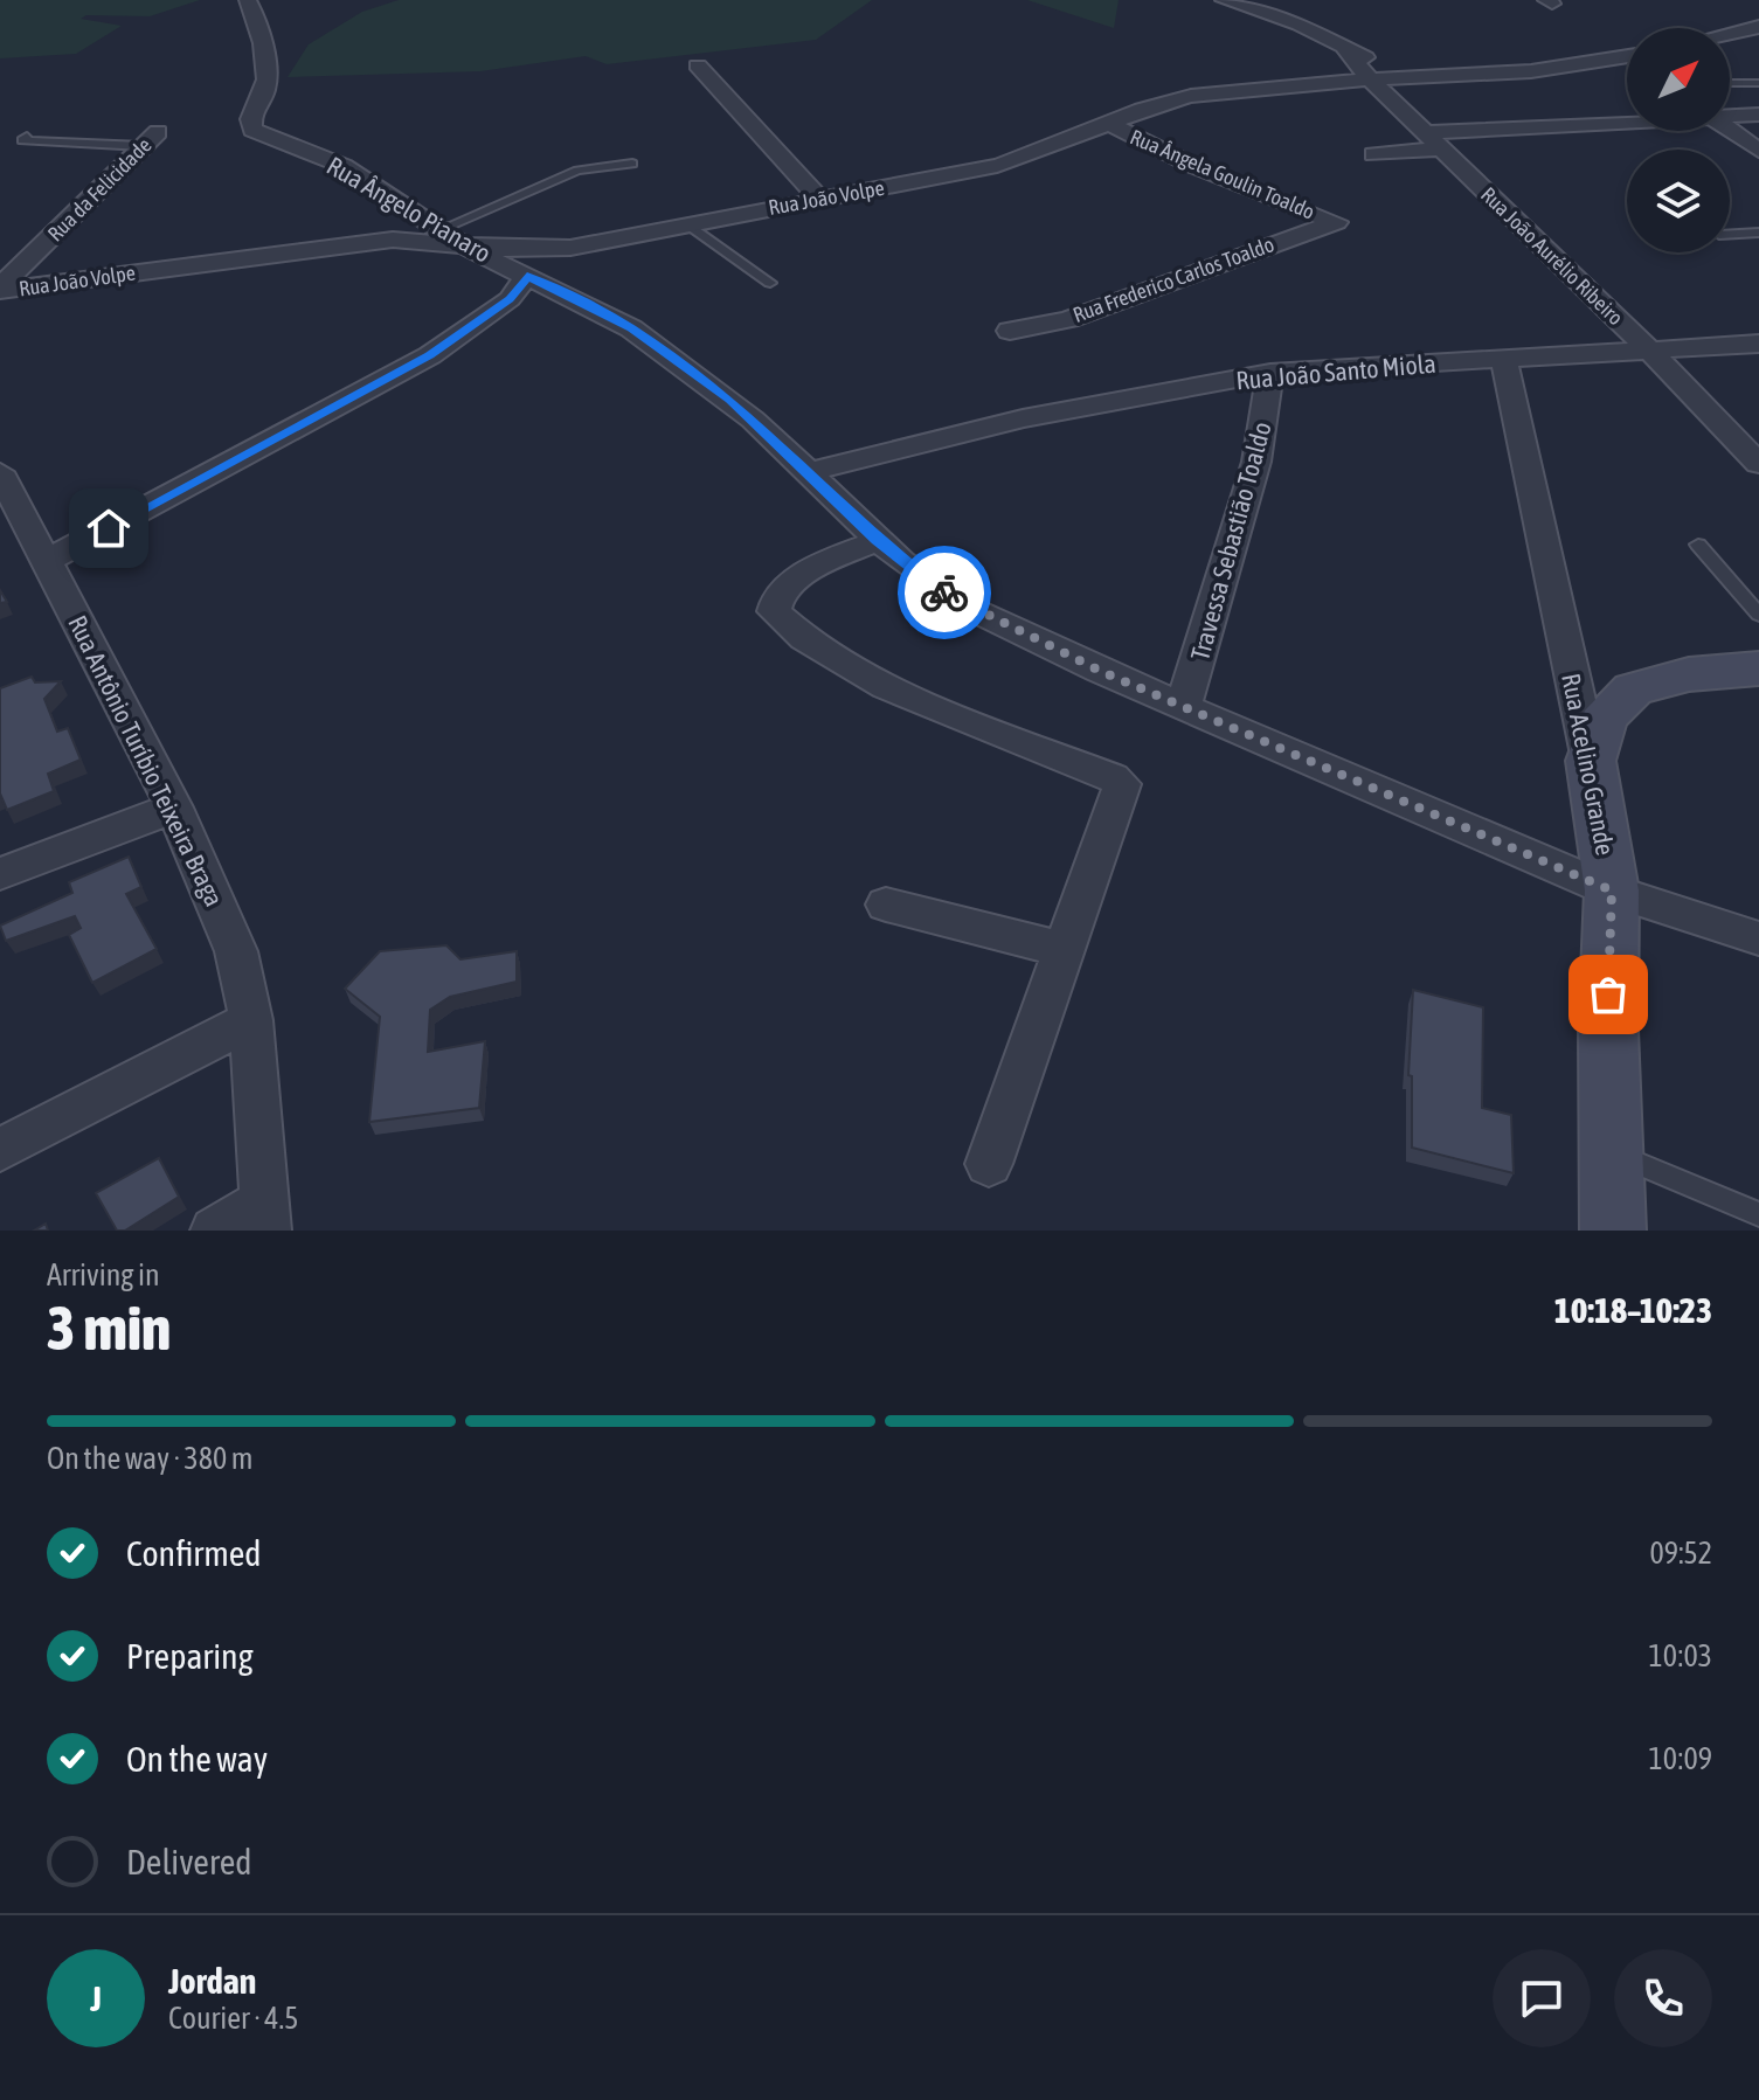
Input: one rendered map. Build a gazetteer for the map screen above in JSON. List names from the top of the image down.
{
  "streets": {
    "street": [
      "Rua Ângela Goulin Toaldo",
      "Rua da Felicidade",
      "Rua João Volpe",
      "Rua Ângelo Pianaro",
      "Rua João Aurélio Ribeiro",
      "Rua Frederico Carlos Toaldo",
      "Rua João Santo Miola",
      "Travessa Sebastião Toaldo",
      "Rua Antônio Turíbio Teixeira Braga",
      "Rua Acelino Grande"
    ]
  },
  "crossings": [
    ["Rua Ângela Goulin Toaldo", "Rua João Volpe"],
    ["Rua Ângela Goulin Toaldo", "Rua Frederico Carlos Toaldo"],
    ["Rua da Felicidade", "Rua João Volpe"],
    ["Rua João Volpe", "Rua Ângelo Pianaro"],
    ["Rua João Volpe", "Rua João Aurélio Ribeiro"],
    ["Rua Ângelo Pianaro", "Rua João Santo Miola"],
    ["Rua Ângelo Pianaro", "Travessa Sebastião Toaldo"],
    ["Rua Ângelo Pianaro", "Rua Acelino Grande"],
    ["Rua João Aurélio Ribeiro", "Rua João Santo Miola"],
    ["Rua João Santo Miola", "Travessa Sebastião Toaldo"],
    ["Rua João Santo Miola", "Rua Acelino Grande"]
  ],
  "north": "top right",
  "page": {
    "heading": ["3 min", "Arriving in", "10:18–10:23"],
    "panel": ["Jordan", "Courier · 4.5"],
    "bar": "On the way · 380 m",
    "list": [
      ["Confirmed", "09:52"],
      ["Preparing", "10:03"],
      ["On the way", "10:09"],
      "Delivered"
    ],
    "round": "J"
  }
}
